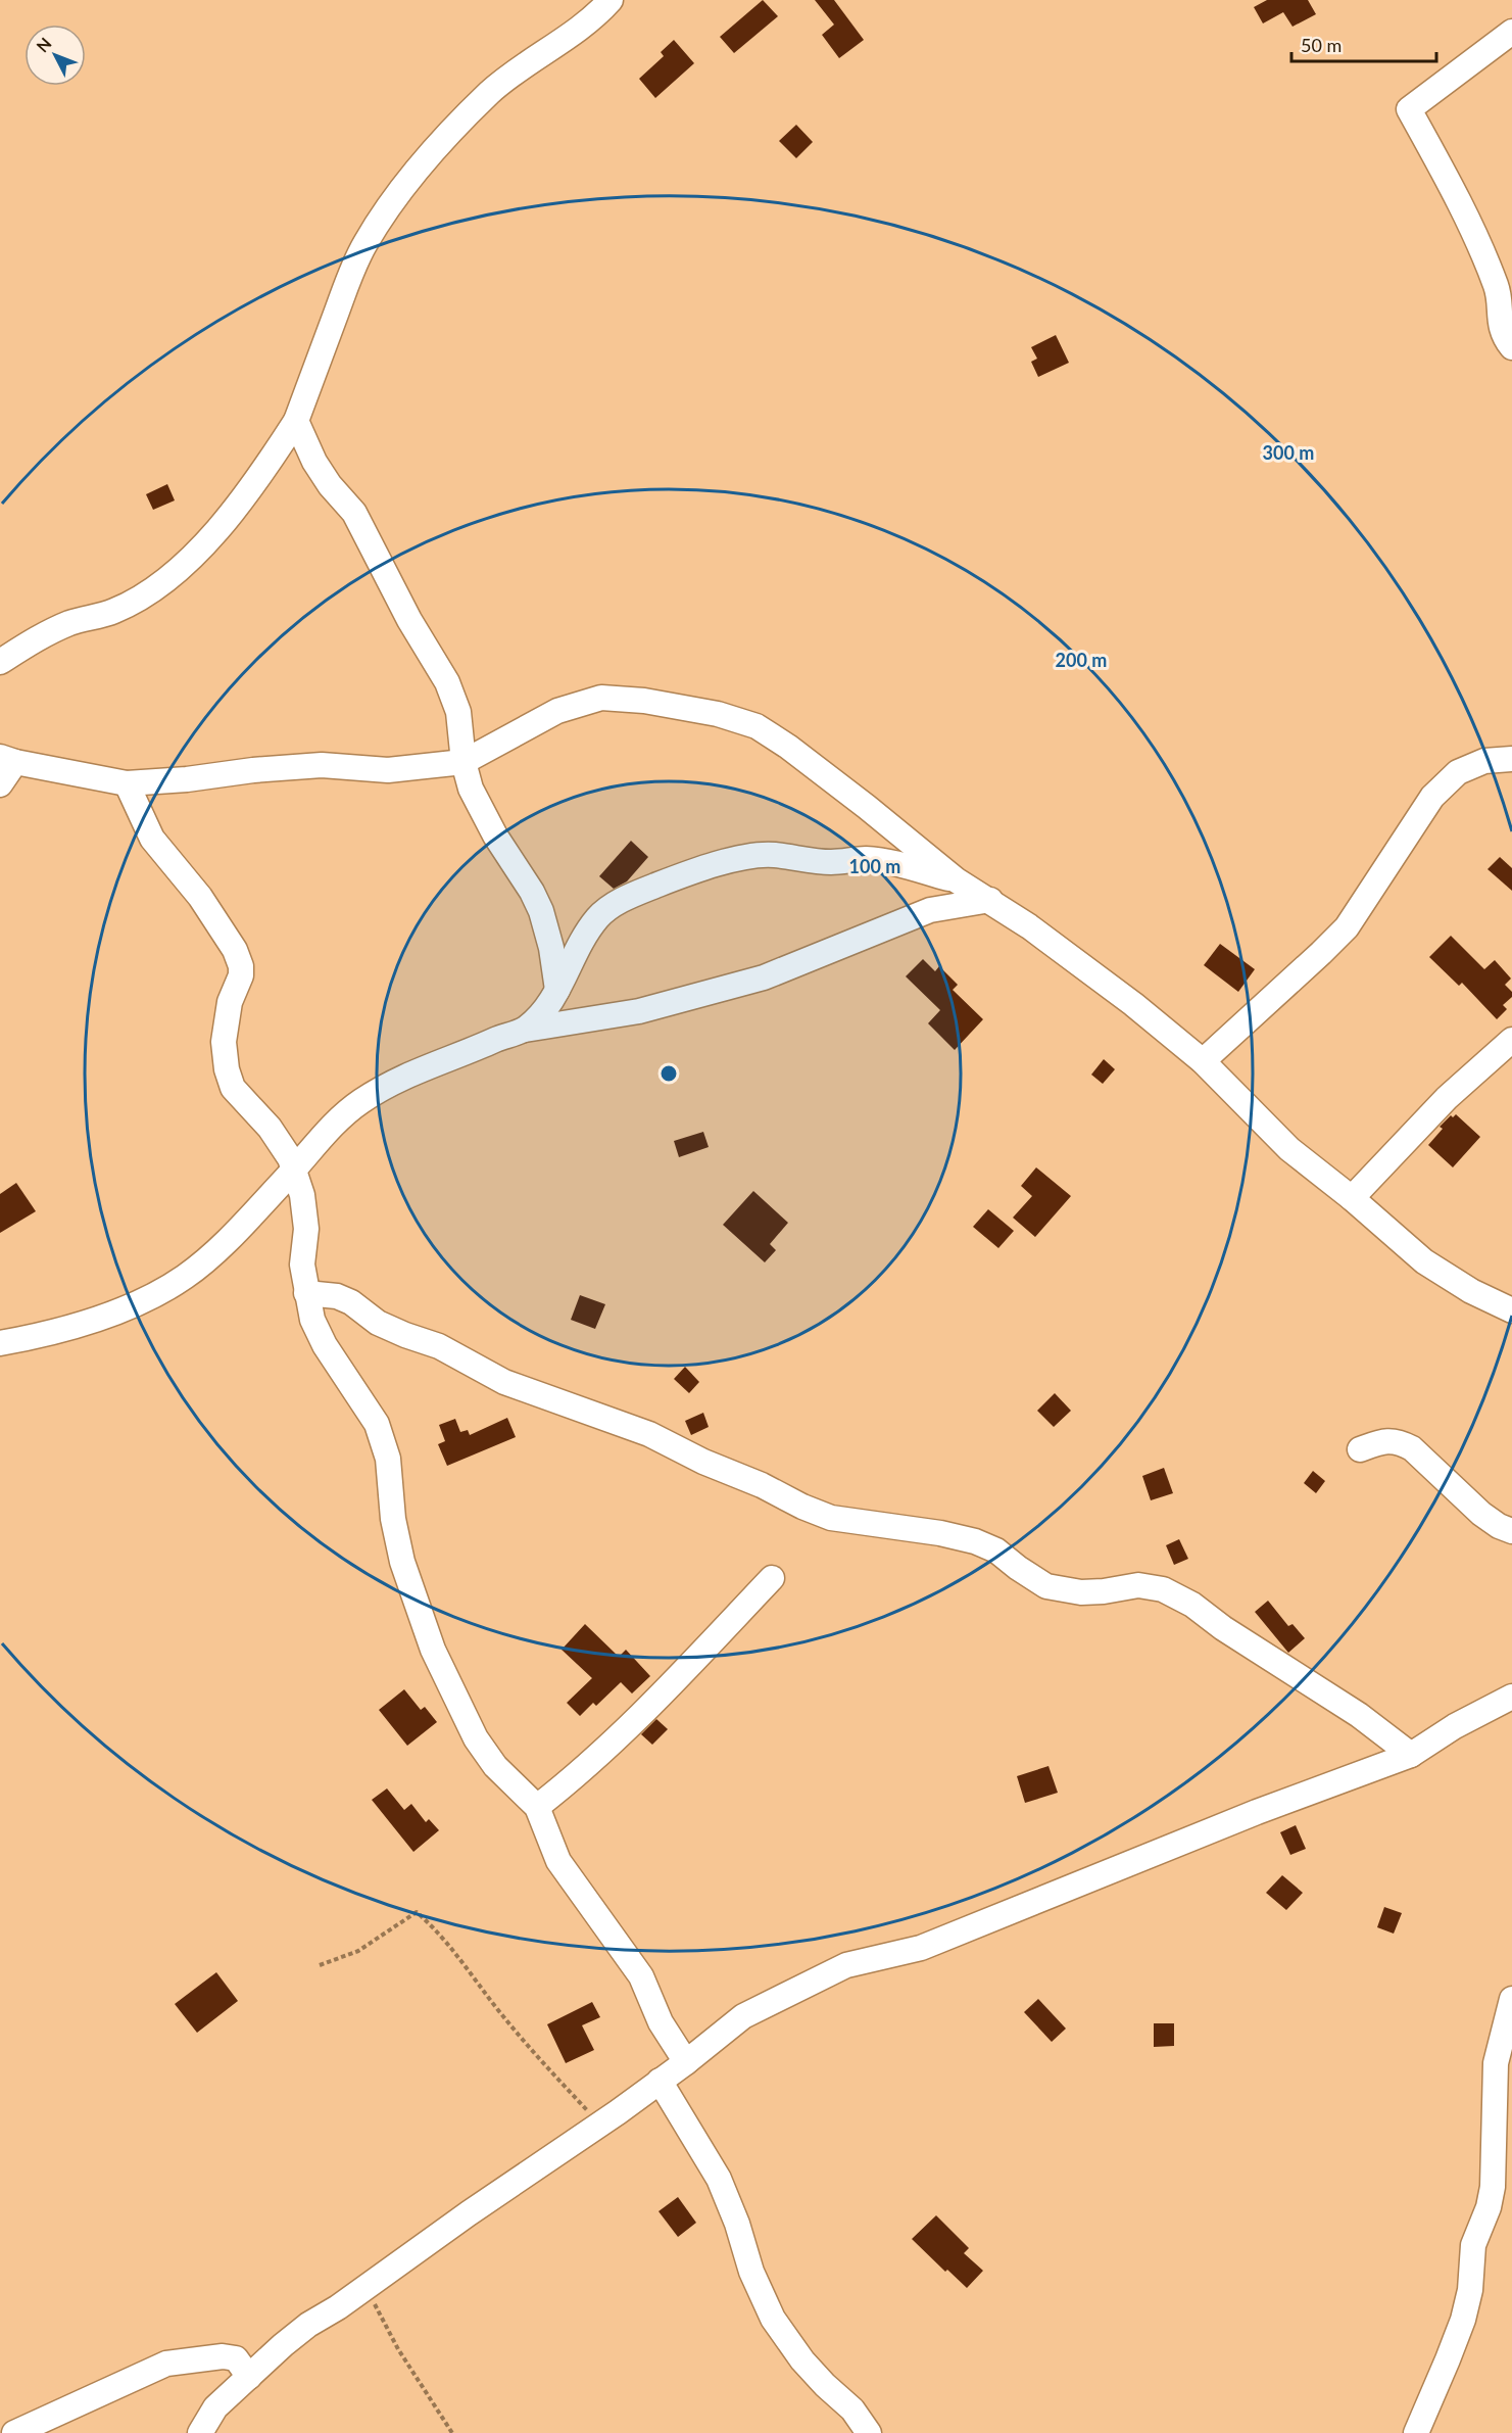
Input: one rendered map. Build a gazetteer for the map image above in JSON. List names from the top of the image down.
{
  "scale_bar": "50 m",
  "north": "top left",
  "rings": ["300 m", "200 m", "100 m"]
}
